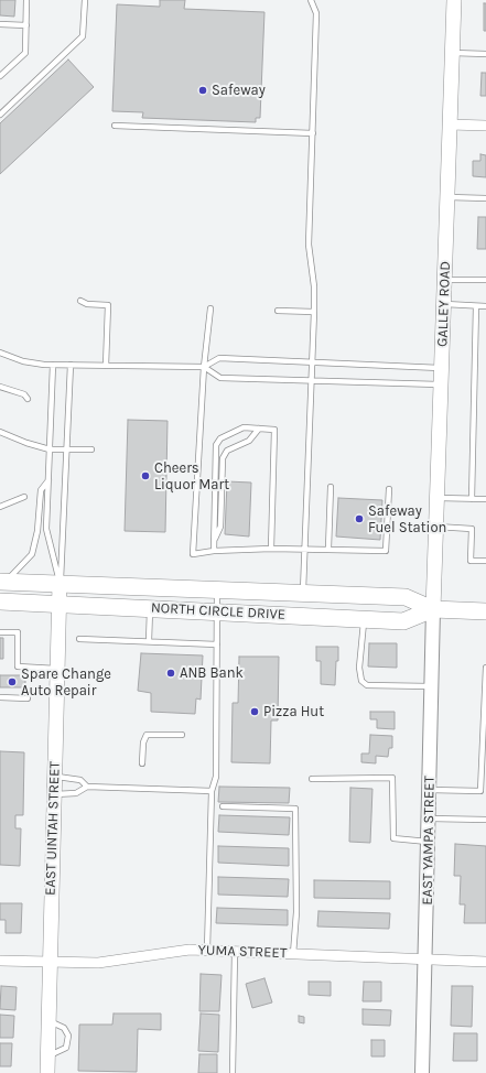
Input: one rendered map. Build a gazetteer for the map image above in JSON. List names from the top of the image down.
{
  "streets": {
    "main road": ["GALLEY ROAD", "NORTH CIRCLE DRIVE", "EAST UINTAH STREET"],
    "street": ["EAST YAMPA STREET", "YUMA STREET"]
  },
  "crossings": [
    ["GALLEY ROAD", "NORTH CIRCLE DRIVE"],
    ["GALLEY ROAD", "EAST YAMPA STREET"],
    ["NORTH CIRCLE DRIVE", "EAST UINTAH STREET"],
    ["NORTH CIRCLE DRIVE", "EAST YAMPA STREET"],
    ["EAST UINTAH STREET", "YUMA STREET"],
    ["EAST YAMPA STREET", "YUMA STREET"]
  ],
  "places": [
    "Safeway",
    "Cheers Liquor Mart",
    "Safeway Fuel Station",
    "ANB Bank",
    "Spare Change Auto Repair",
    "Pizza Hut"
  ]
}
